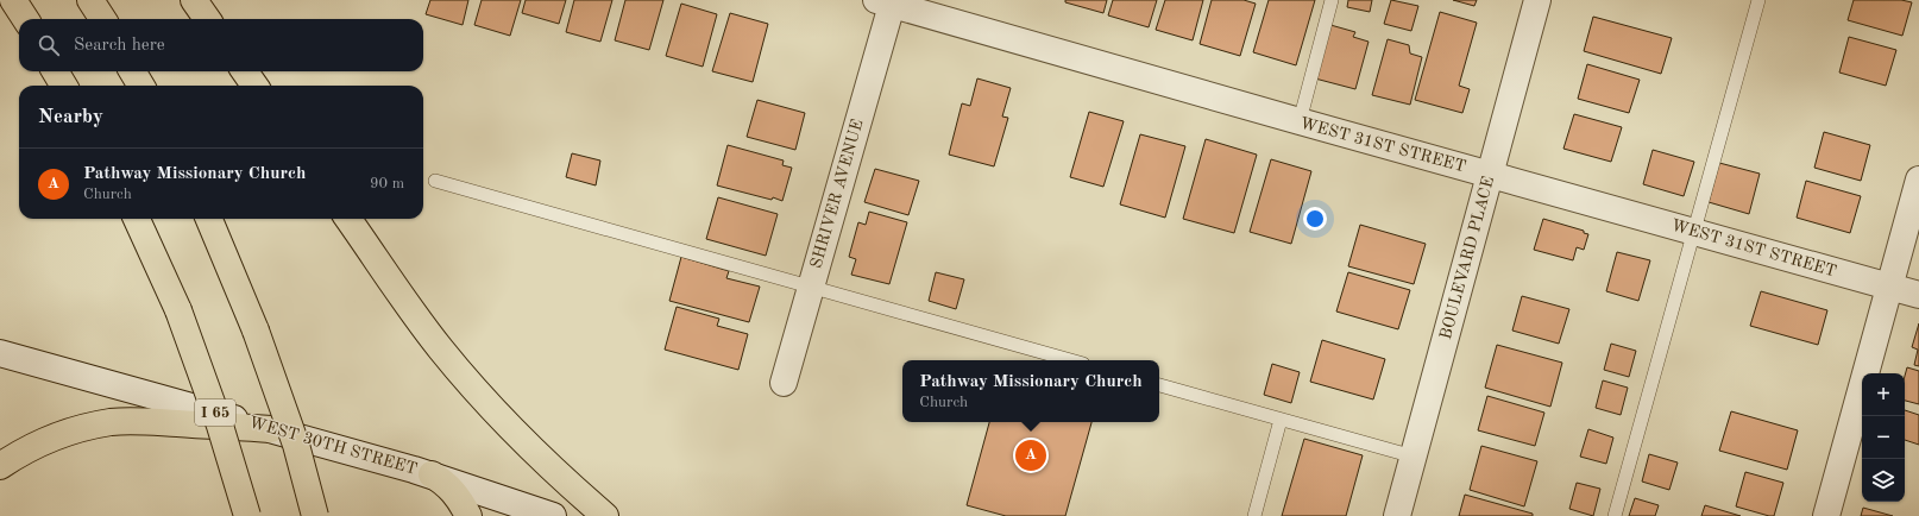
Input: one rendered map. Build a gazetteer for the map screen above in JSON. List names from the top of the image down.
{
  "streets": {
    "highway": ["I 65"],
    "street": [
      "WEST 31ST STREET",
      "SHRIVER AVENUE",
      "BOULEVARD PLACE",
      "WEST 30TH STREET"
    ]
  },
  "crossings": [
    ["WEST 31ST STREET", "SHRIVER AVENUE"],
    ["WEST 31ST STREET", "BOULEVARD PLACE"]
  ],
  "page": {
    "search": "Search here",
    "heading": "Nearby",
    "list": [
      {
        "mark": "A",
        "name": "Pathway Missionary Church",
        "note": "Church",
        "value": "90 m"
      }
    ],
    "popup": ["Pathway Missionary Church", "Church"],
    "map_buttons": ["+", "−"],
    "pins": "A"
  }
}
